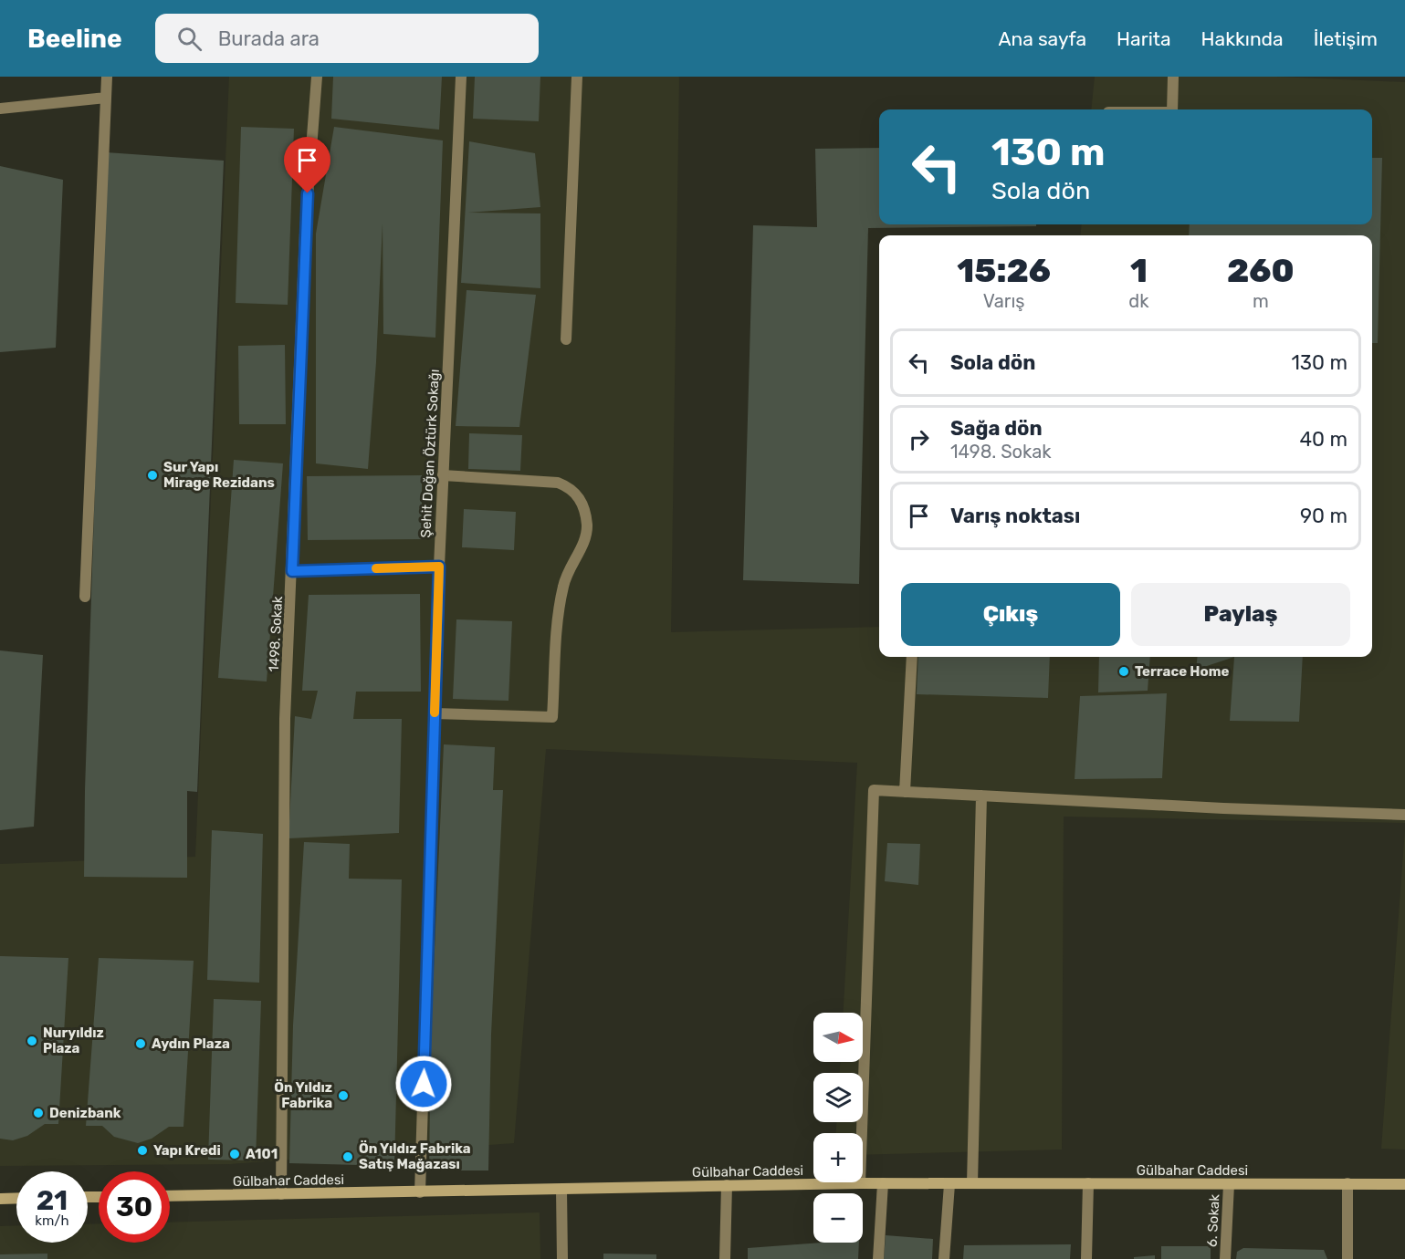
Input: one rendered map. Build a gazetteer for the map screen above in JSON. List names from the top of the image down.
{
  "streets": {
    "main road": ["Gülbahar Caddesi"],
    "street": ["Şehit Doğan Öztürk Sokağı", "1498. Sokak", "6. Sokak"]
  },
  "crossings": [
    ["Şehit Doğan Öztürk Sokağı", "Gülbahar Caddesi"],
    ["1498. Sokak", "Gülbahar Caddesi"],
    ["Gülbahar Caddesi", "6. Sokak"]
  ],
  "places": [
    "Sur Yapı Mirage Rezidans",
    "Terrace Home",
    "Nuryıldız Plaza",
    "Aydın Plaza",
    "Ön Yıldız Fabrika",
    "Denizbank",
    "Yapı Kredi",
    "A101",
    "Ön Yıldız Fabrika Satış Mağazası"
  ],
  "north": "right",
  "page": {
    "header": "Beeline",
    "search": "Burada ara",
    "nav": [
      "Ana sayfa",
      "Harita",
      "Hakkında",
      "İletişim"
    ],
    "turn": ["130 m", "Sola dön"],
    "eta": [
      "15:26",
      "Varış",
      "1",
      "dk",
      "260",
      "m"
    ],
    "list": [
      {
        "name": "Sola dön",
        "value": "130 m"
      },
      {
        "name": "Sağa dön",
        "note": "1498. Sokak",
        "value": "40 m"
      },
      {
        "name": "Varış noktası",
        "value": "90 m"
      }
    ],
    "buttons": ["Çıkış", "Paylaş"],
    "map_buttons": ["+", "−"],
    "speed": "21 km/h",
    "limit": "30"
  }
}
